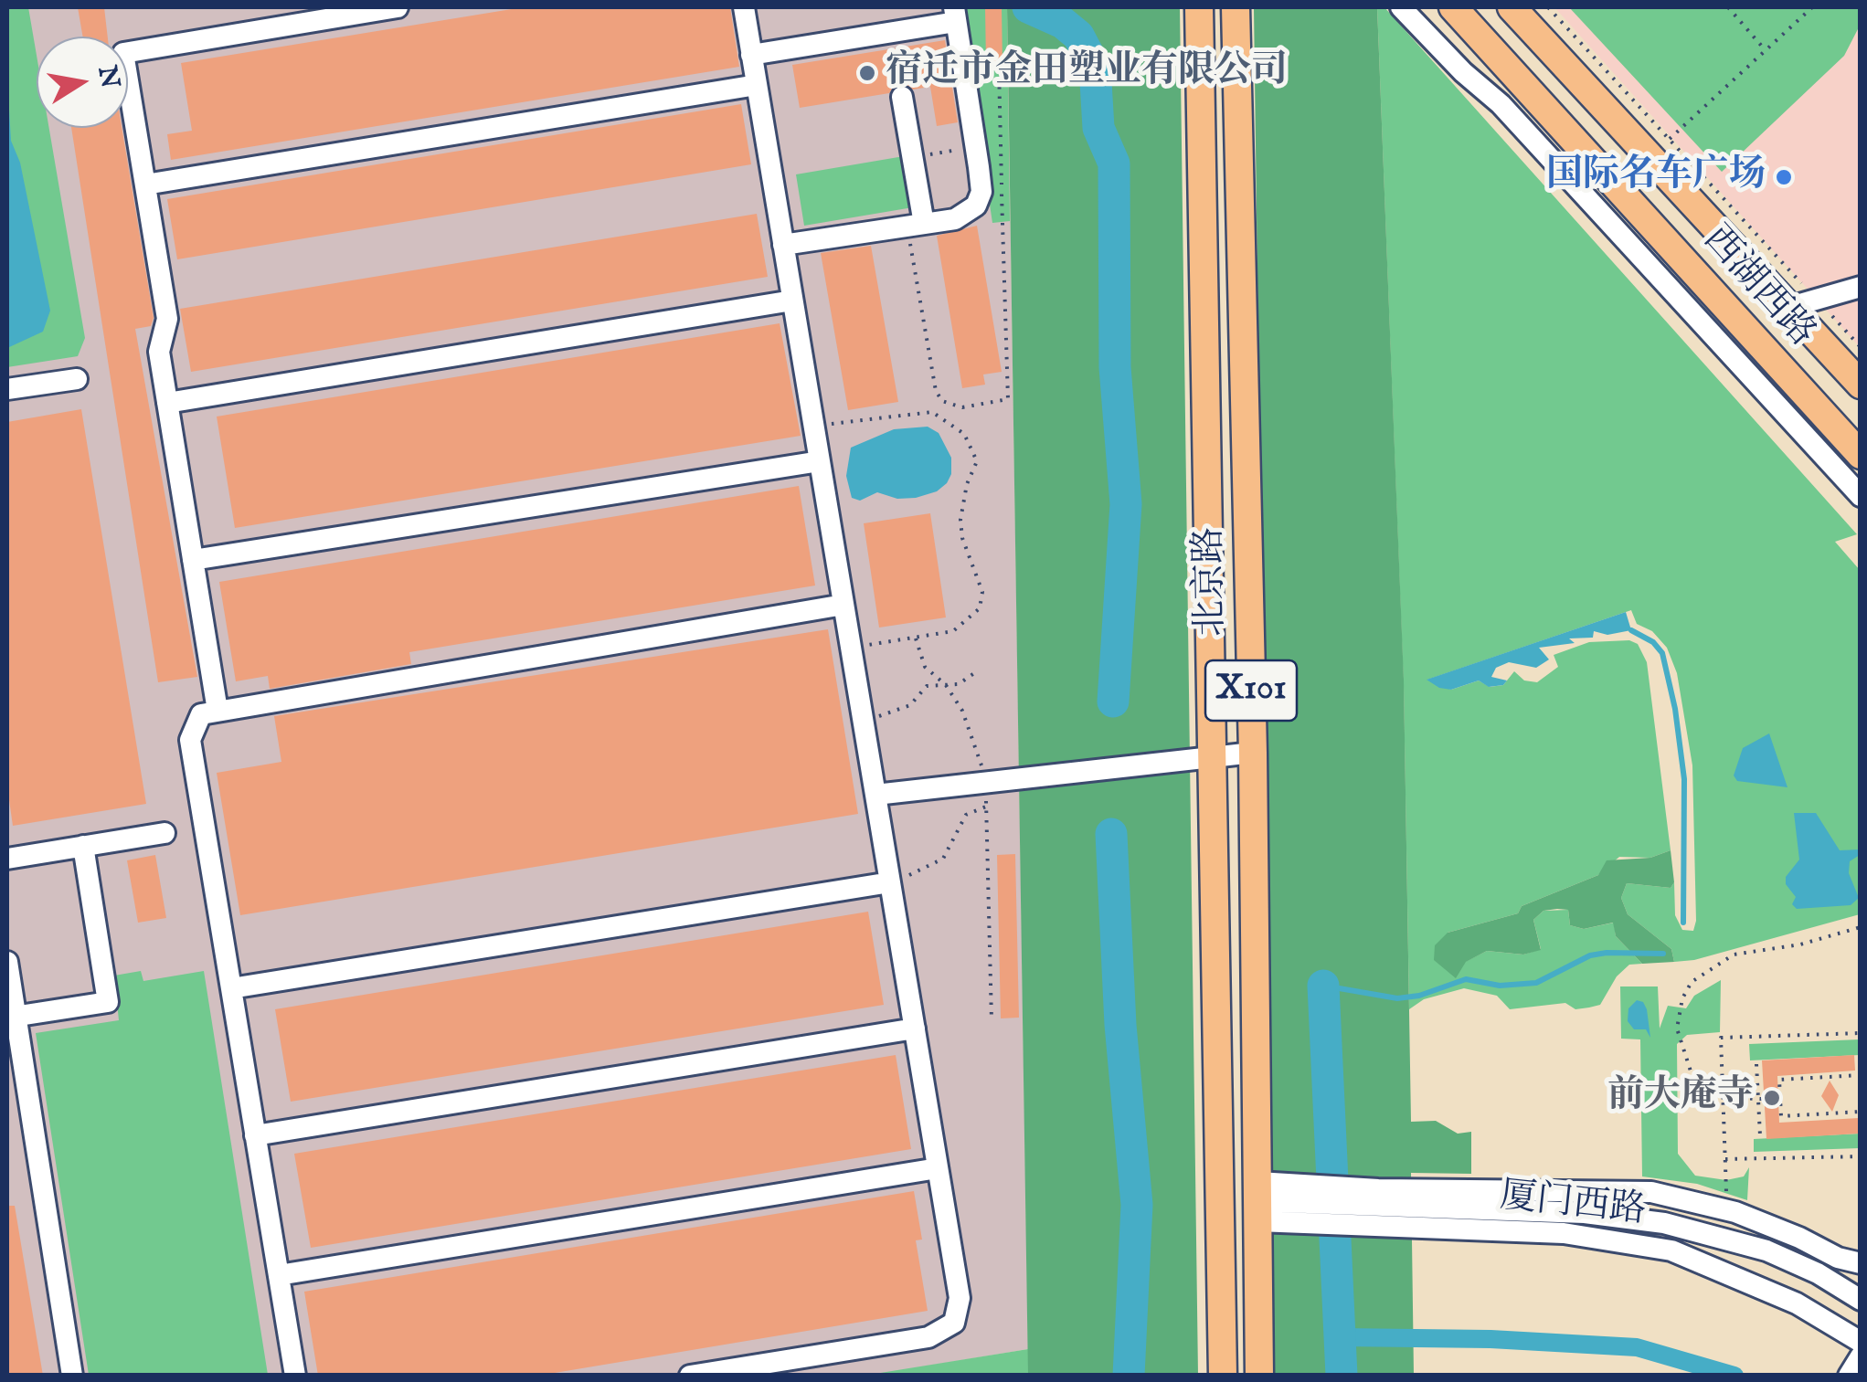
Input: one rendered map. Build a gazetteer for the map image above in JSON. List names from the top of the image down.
{
  "streets": {
    "main road": ["西湖西路", "北京路", "X101"],
    "street": ["厦门西路"]
  },
  "crossings": [
    ["北京路", "厦门西路"]
  ],
  "places": ["宿迁市金田塑业有限公司", "国际名车广场", "前大庵寺"],
  "north": "right"
}
